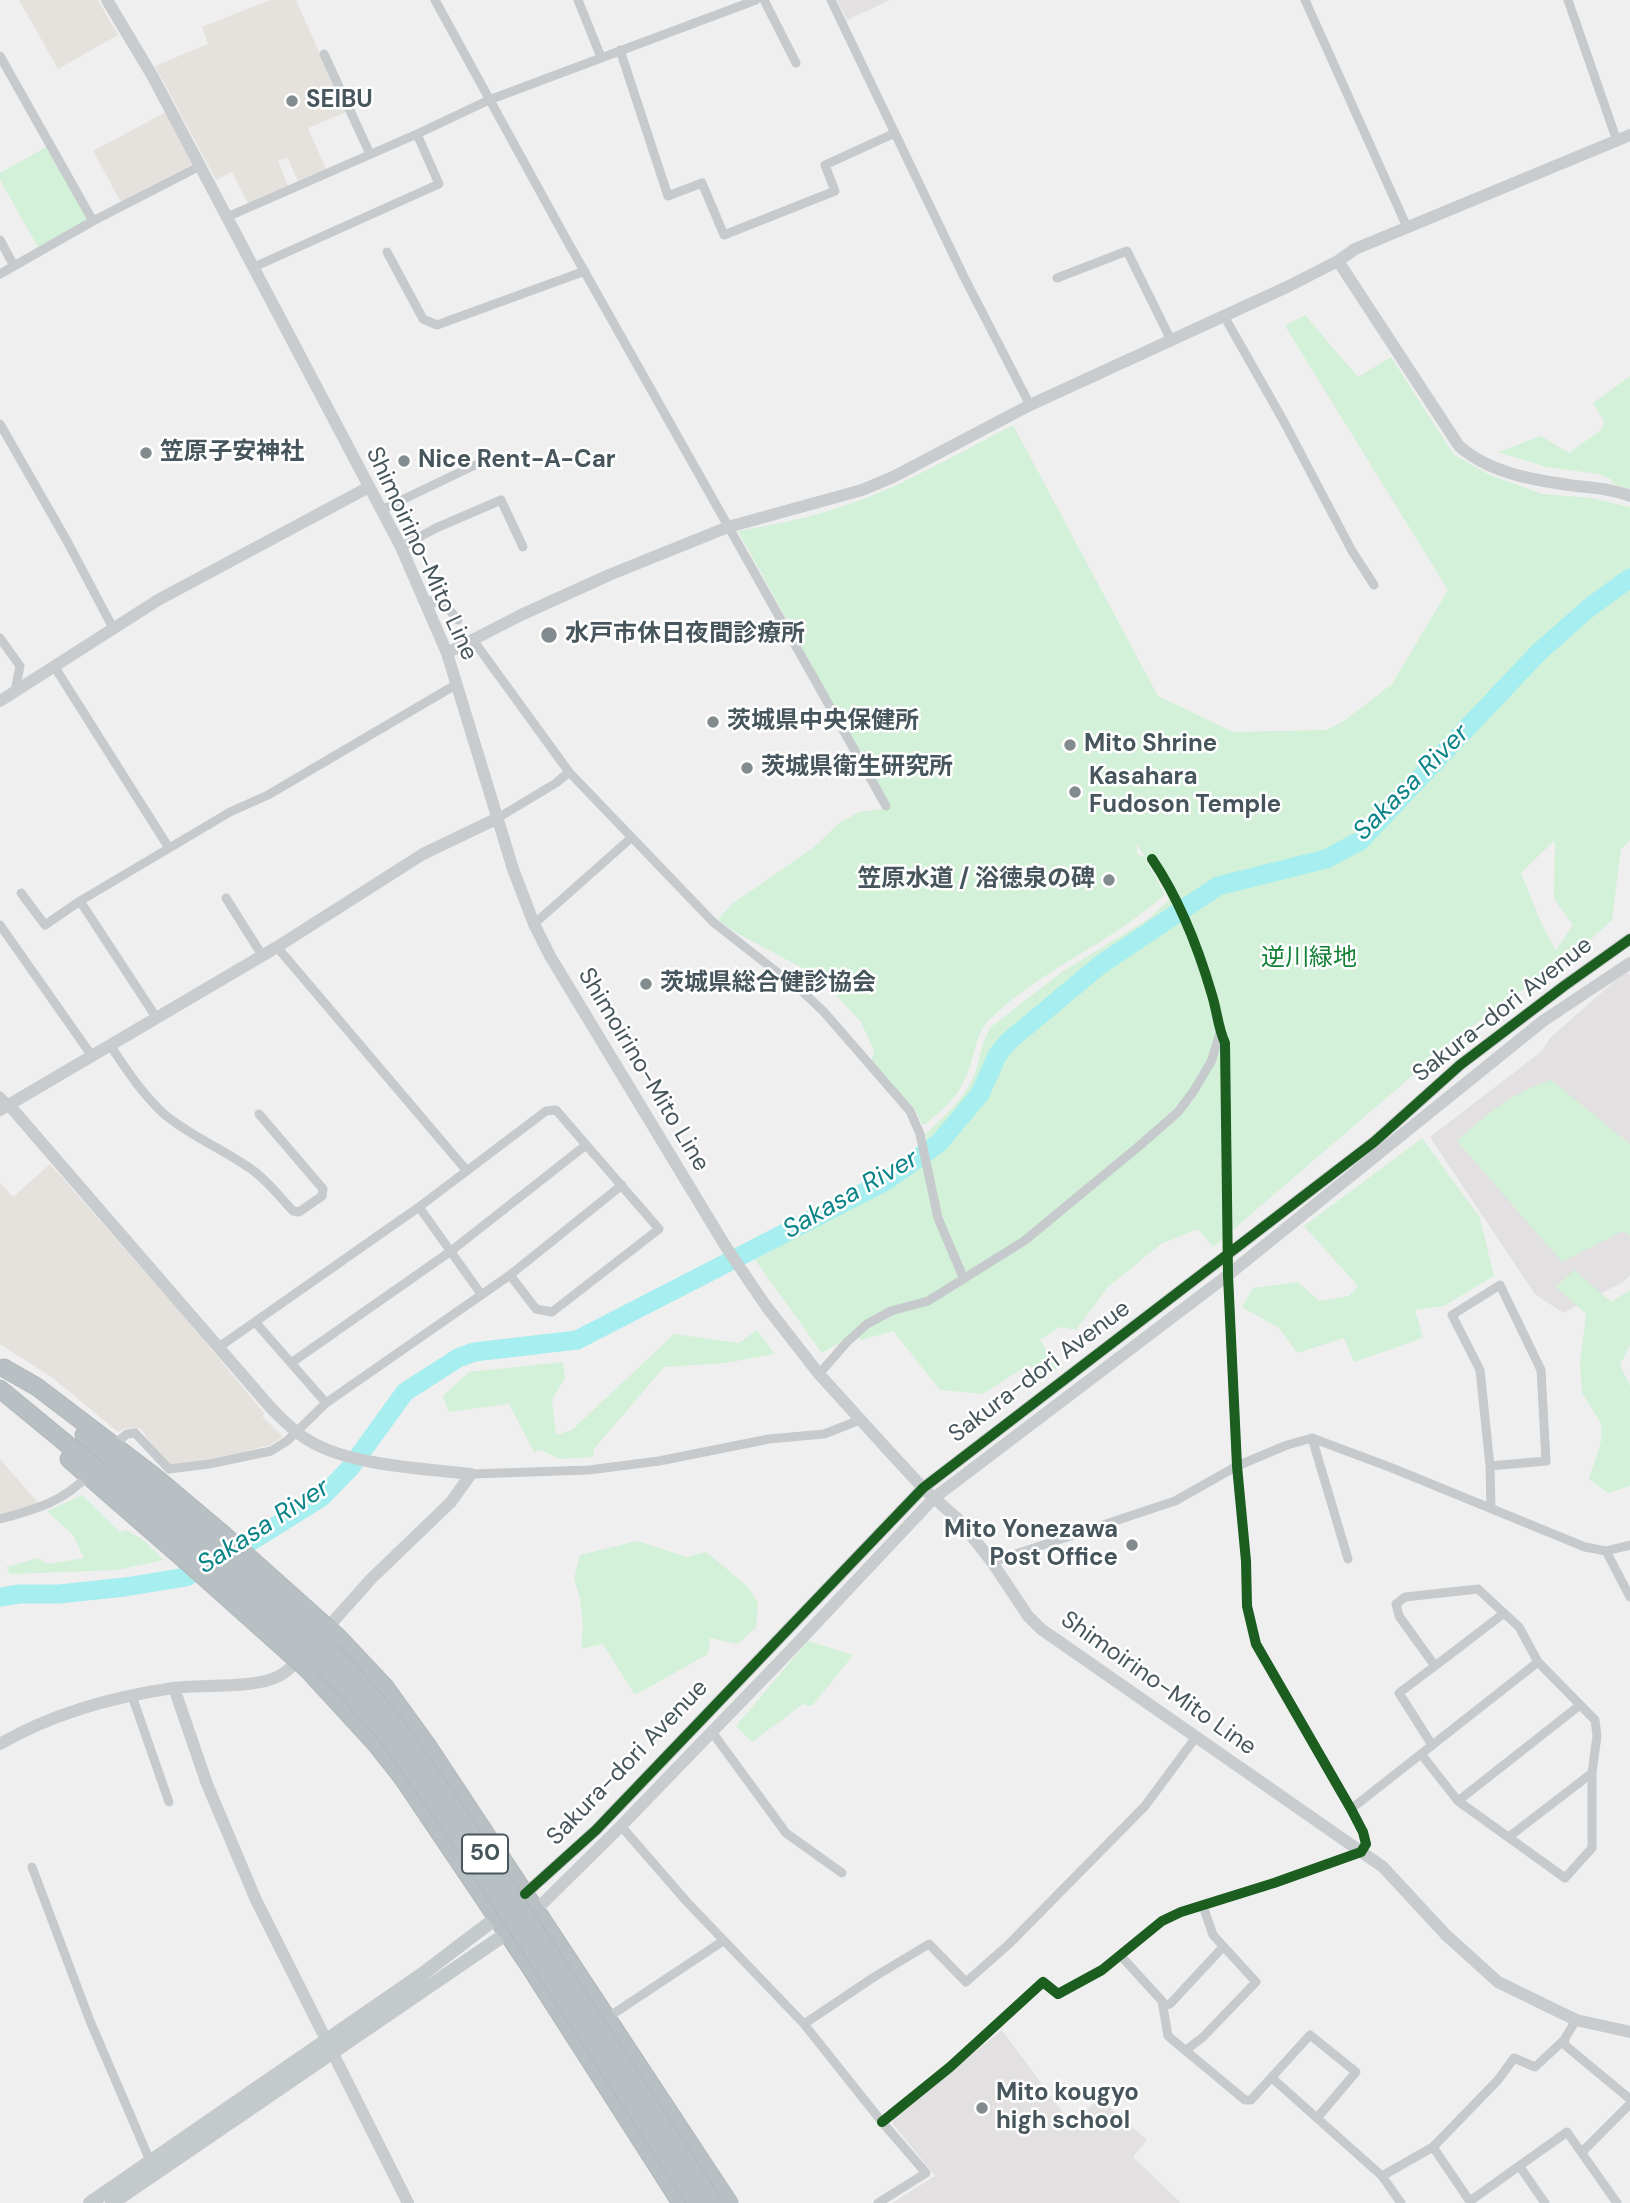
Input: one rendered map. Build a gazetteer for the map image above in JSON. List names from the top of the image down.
{
  "streets": {
    "highway": ["50"],
    "main road": ["Sakura-dori Avenue"],
    "street": ["Shimoirino-Mito Line"]
  },
  "crossings": [
    ["Shimoirino-Mito Line", "Sakura-dori Avenue"]
  ],
  "water": ["Sakasa River"],
  "parks": ["逆川緑地"],
  "places": [
    "SEIBU",
    "笠原子安神社",
    "Nice Rent-A-Car",
    "水戸市休日夜間診療所",
    "茨城県中央保健所",
    "Mito Shrine",
    "茨城県衛生研究所",
    "Kasahara Fudoson Temple",
    "笠原水道 / 浴徳泉の碑",
    "茨城県総合健診協会",
    "Mito Yonezawa Post Office",
    "Mito kougyo high school"
  ]
}
